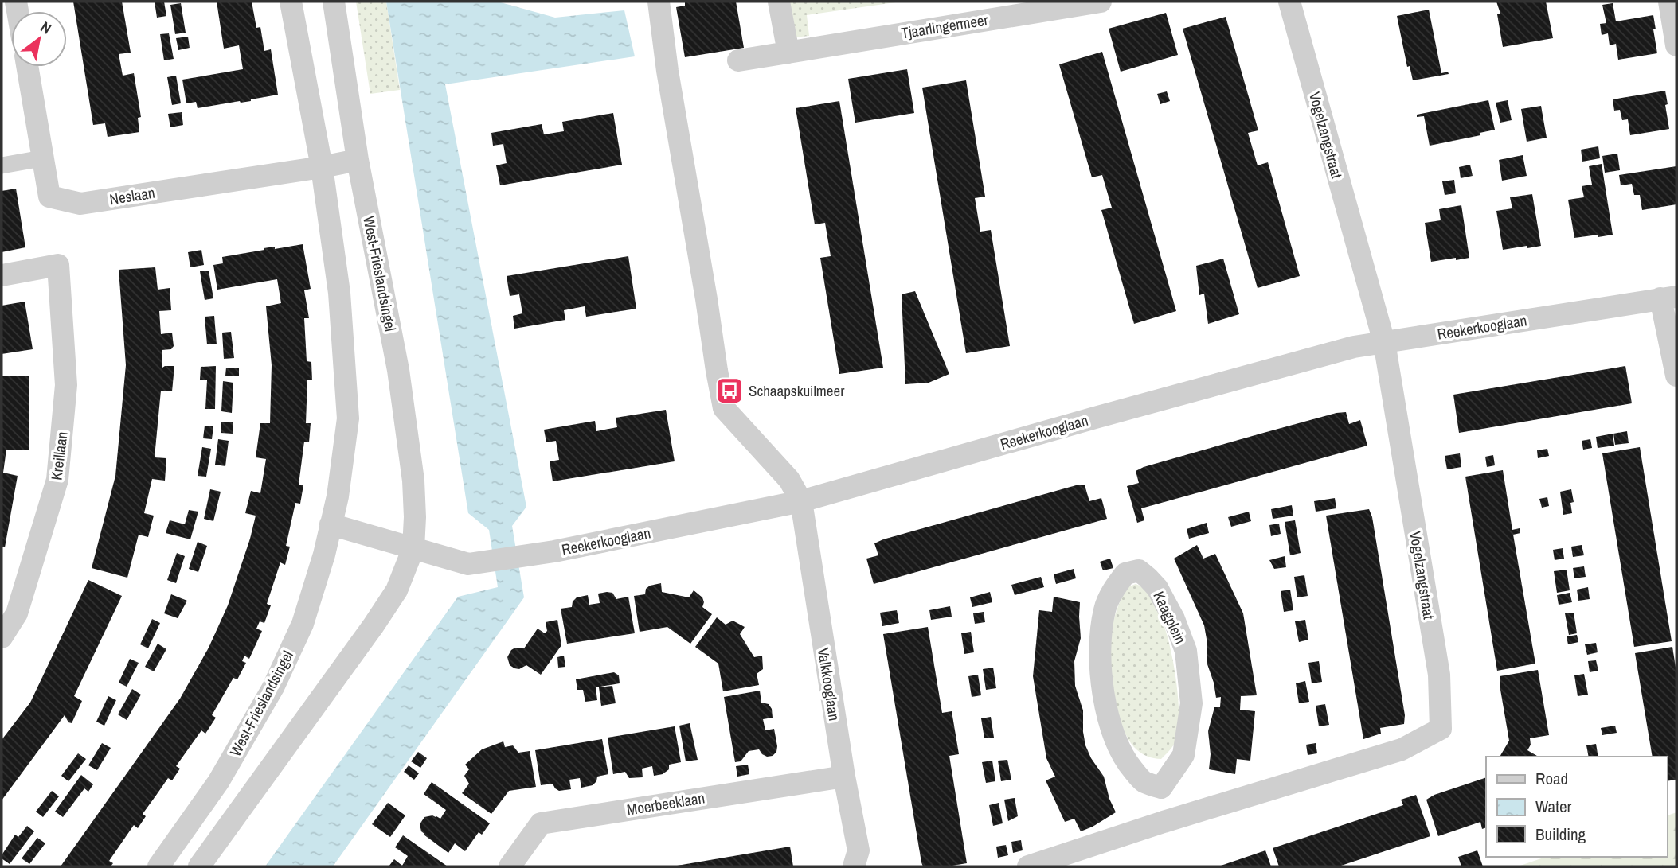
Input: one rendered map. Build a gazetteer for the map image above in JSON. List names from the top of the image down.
{
  "streets": {
    "street": [
      "Tjaarlingermeer",
      "Vogelzangstraat",
      "Neslaan",
      "West-Frieslandsingel",
      "Reekerkooglaan",
      "Kreillaan",
      "Kaagplein",
      "Valkkooglaan",
      "Moerbeeklaan"
    ]
  },
  "crossings": [
    ["Vogelzangstraat", "Reekerkooglaan"],
    ["Neslaan", "West-Frieslandsingel"],
    ["West-Frieslandsingel", "Reekerkooglaan"],
    ["Reekerkooglaan", "Valkkooglaan"],
    ["Valkkooglaan", "Moerbeeklaan"]
  ],
  "places": {
    "bus stop": ["Schaapskuilmeer"]
  },
  "legend": ["Road", "Water", "Building"],
  "north": "top right"
}
